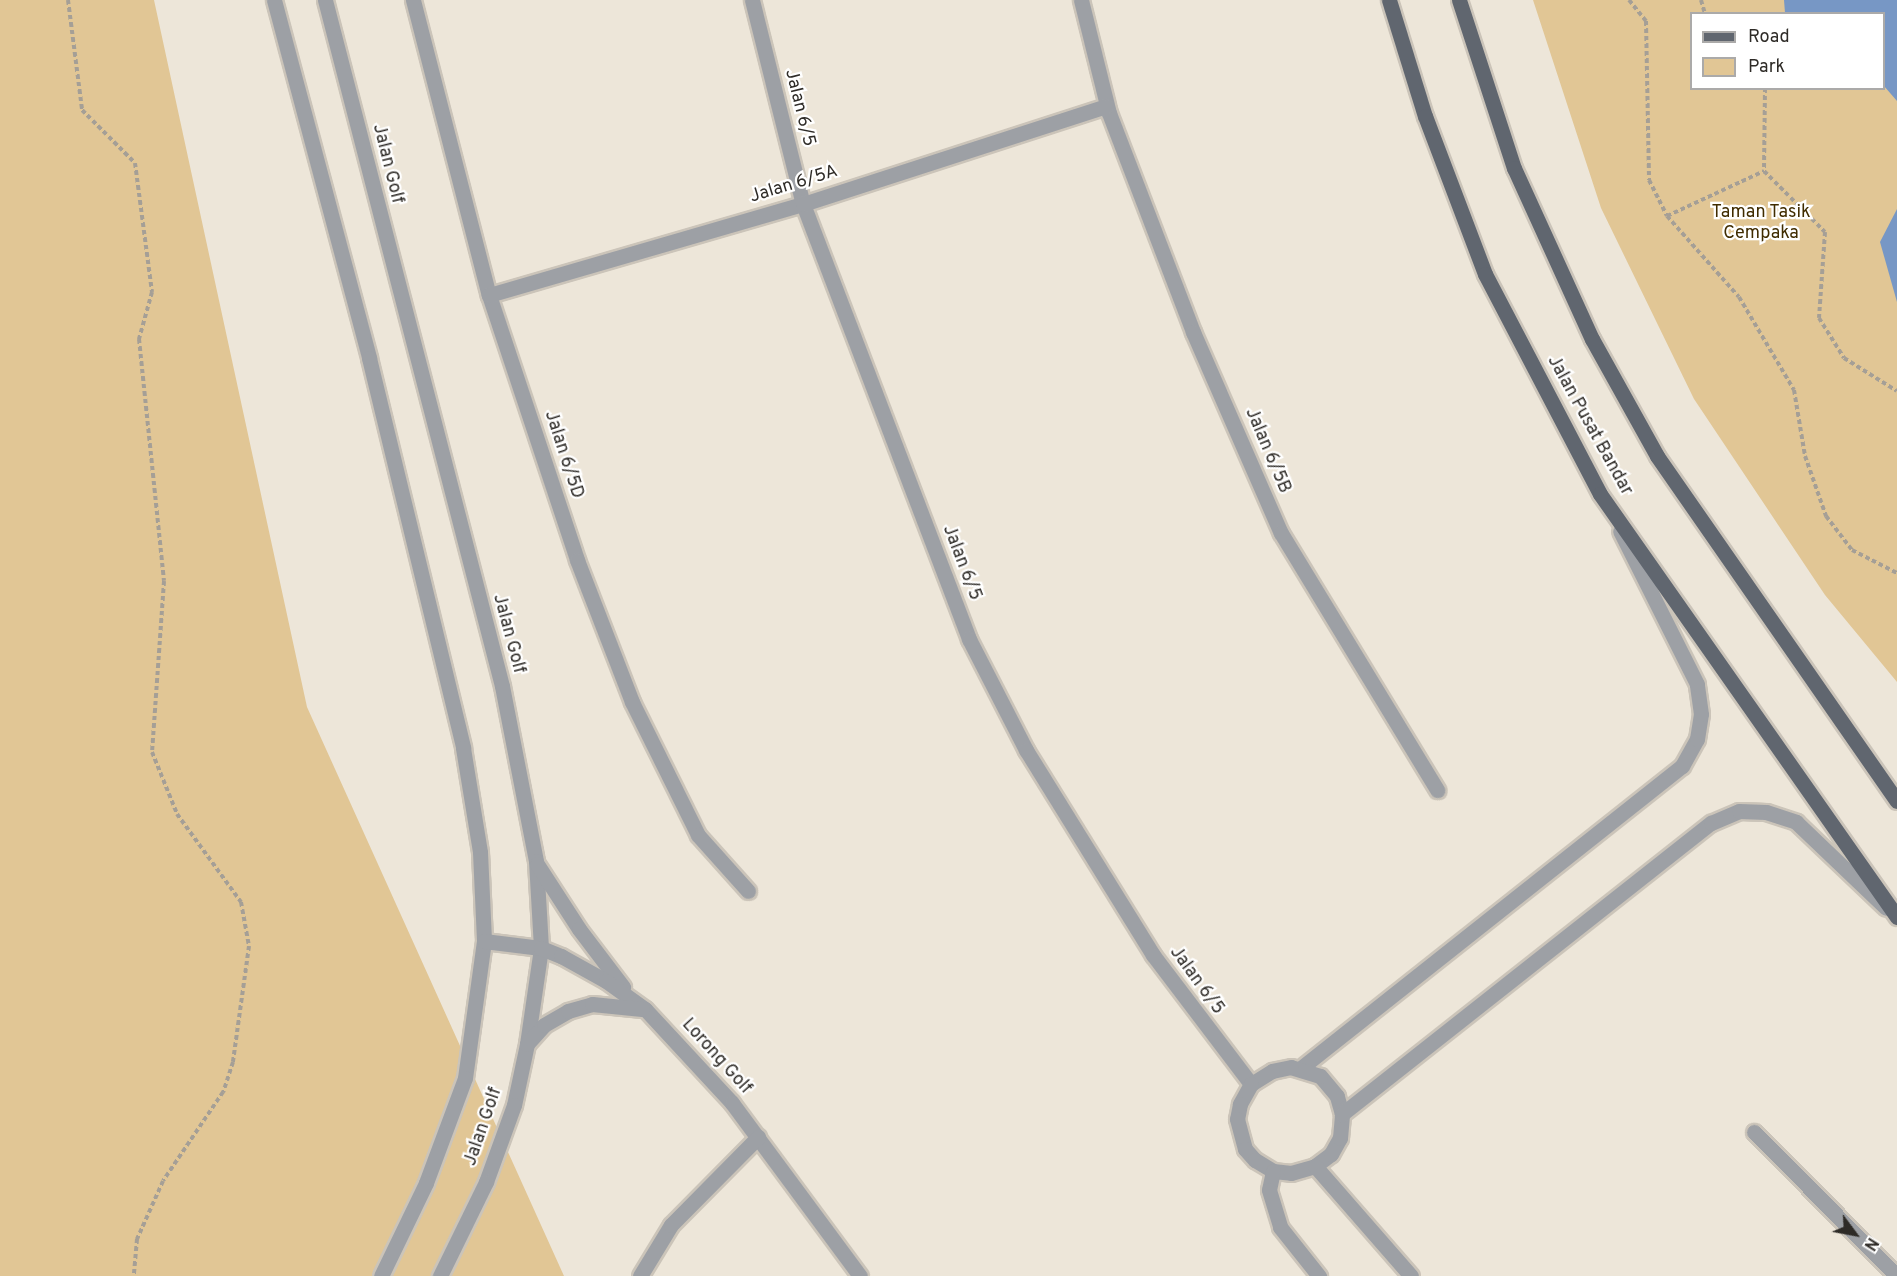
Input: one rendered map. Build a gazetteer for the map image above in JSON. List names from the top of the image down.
{
  "streets": {
    "main road": ["Jalan Pusat Bandar"],
    "street": [
      "Jalan 6/5",
      "Jalan Golf",
      "Jalan 6/5A",
      "Jalan 6/5B",
      "Jalan 6/5D",
      "Lorong Golf"
    ]
  },
  "crossings": [
    ["Jalan 6/5", "Jalan 6/5A"],
    ["Jalan Golf", "Lorong Golf"],
    ["Jalan 6/5A", "Jalan 6/5B"],
    ["Jalan 6/5A", "Jalan 6/5D"]
  ],
  "parks": ["Taman Tasik Cempaka"],
  "legend": ["Road", "Park"],
  "north": "bottom right"
}
